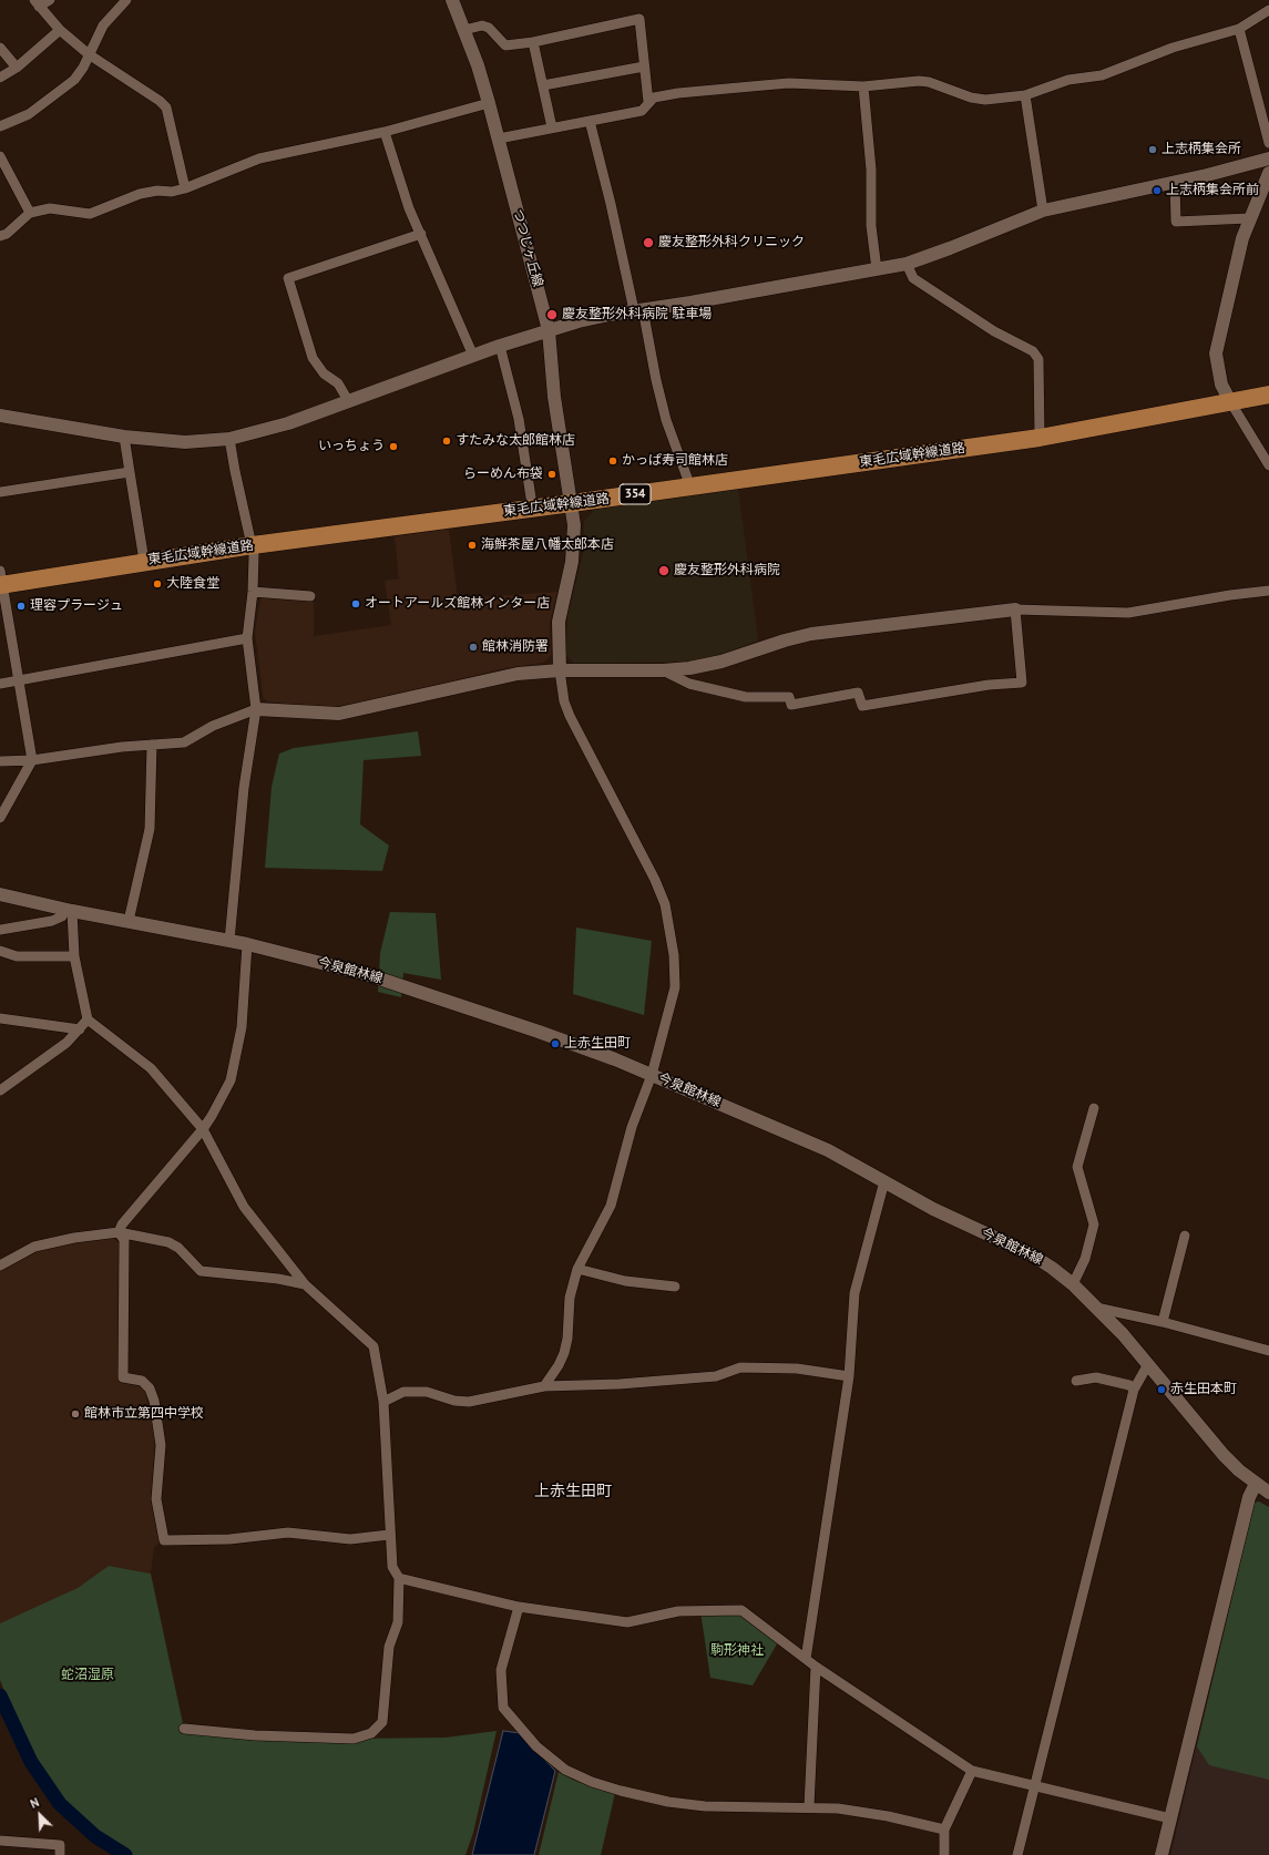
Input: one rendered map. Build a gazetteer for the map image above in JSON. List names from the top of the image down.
{
  "streets": {
    "highway": ["東毛広域幹線道路", "354"],
    "street": ["つつじヶ丘線", "今泉館林線"]
  },
  "crossings": [
    ["つつじヶ丘線", "東毛広域幹線道路"]
  ],
  "districts": ["上赤生田町"],
  "parks": ["駒形神社", "蛇沼湿原"],
  "places": [
    "上志柄集会所",
    "上志柄集会所前",
    "慶友整形外科クリニック",
    "慶友整形外科病院 駐車場",
    "すたみな太郎館林店",
    "いっちょう",
    "かっぱ寿司館林店",
    "らーめん布袋",
    "海鮮茶屋八幡太郎本店",
    "慶友整形外科病院",
    "大陸食堂",
    "オートアールズ館林インター店",
    "理容プラージュ",
    "館林消防署",
    "上赤生田町",
    "赤生田本町",
    "館林市立第四中学校"
  ],
  "north": "top left"
}
